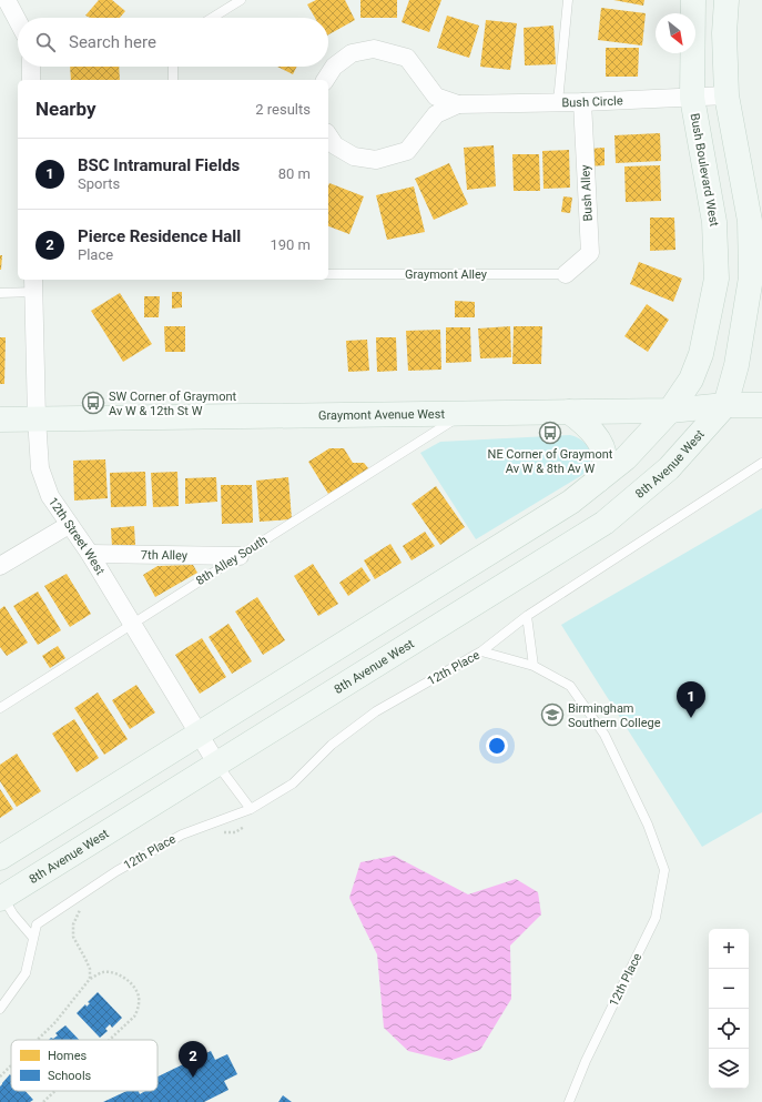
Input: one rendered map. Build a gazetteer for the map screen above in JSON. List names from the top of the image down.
{
  "streets": {
    "main road": ["Bush Boulevard West", "Graymont Avenue West", "8th Avenue West"],
    "street": [
      "Bush Circle",
      "Bush Alley",
      "12th Street West",
      "7th Alley"
    ],
    "lane": ["Graymont Alley", "8th Alley South", "12th Place"]
  },
  "crossings": [
    ["Bush Circle", "Bush Boulevard West"],
    ["Bush Circle", "Bush Alley"],
    ["Bush Boulevard West", "Graymont Avenue West"],
    ["Bush Alley", "Graymont Alley"],
    ["Graymont Avenue West", "8th Avenue West"],
    ["Graymont Avenue West", "12th Street West"],
    ["Graymont Avenue West", "8th Alley South"],
    ["8th Avenue West", "12th Street West"],
    ["12th Street West", "7th Alley"],
    ["12th Street West", "8th Alley South"],
    ["7th Alley", "8th Alley South"]
  ],
  "places": {
    "bus stop": ["SW Corner of Graymont Av W & 12th St W", "NE Corner of Graymont Av W & 8th Av W"],
    "school or university": ["Birmingham Southern College"]
  },
  "legend": ["Homes", "Schools"],
  "north": "bottom right",
  "page": {
    "search": "Search here",
    "heading": ["Nearby", "2 results"],
    "list": [
      {
        "mark": "1",
        "name": "BSC Intramural Fields",
        "note": "Sports",
        "value": "80 m"
      },
      {
        "mark": "2",
        "name": "Pierce Residence Hall",
        "note": "Place",
        "value": "190 m"
      }
    ],
    "pins": ["1", "2"],
    "map_buttons": ["+", "−"]
  }
}
